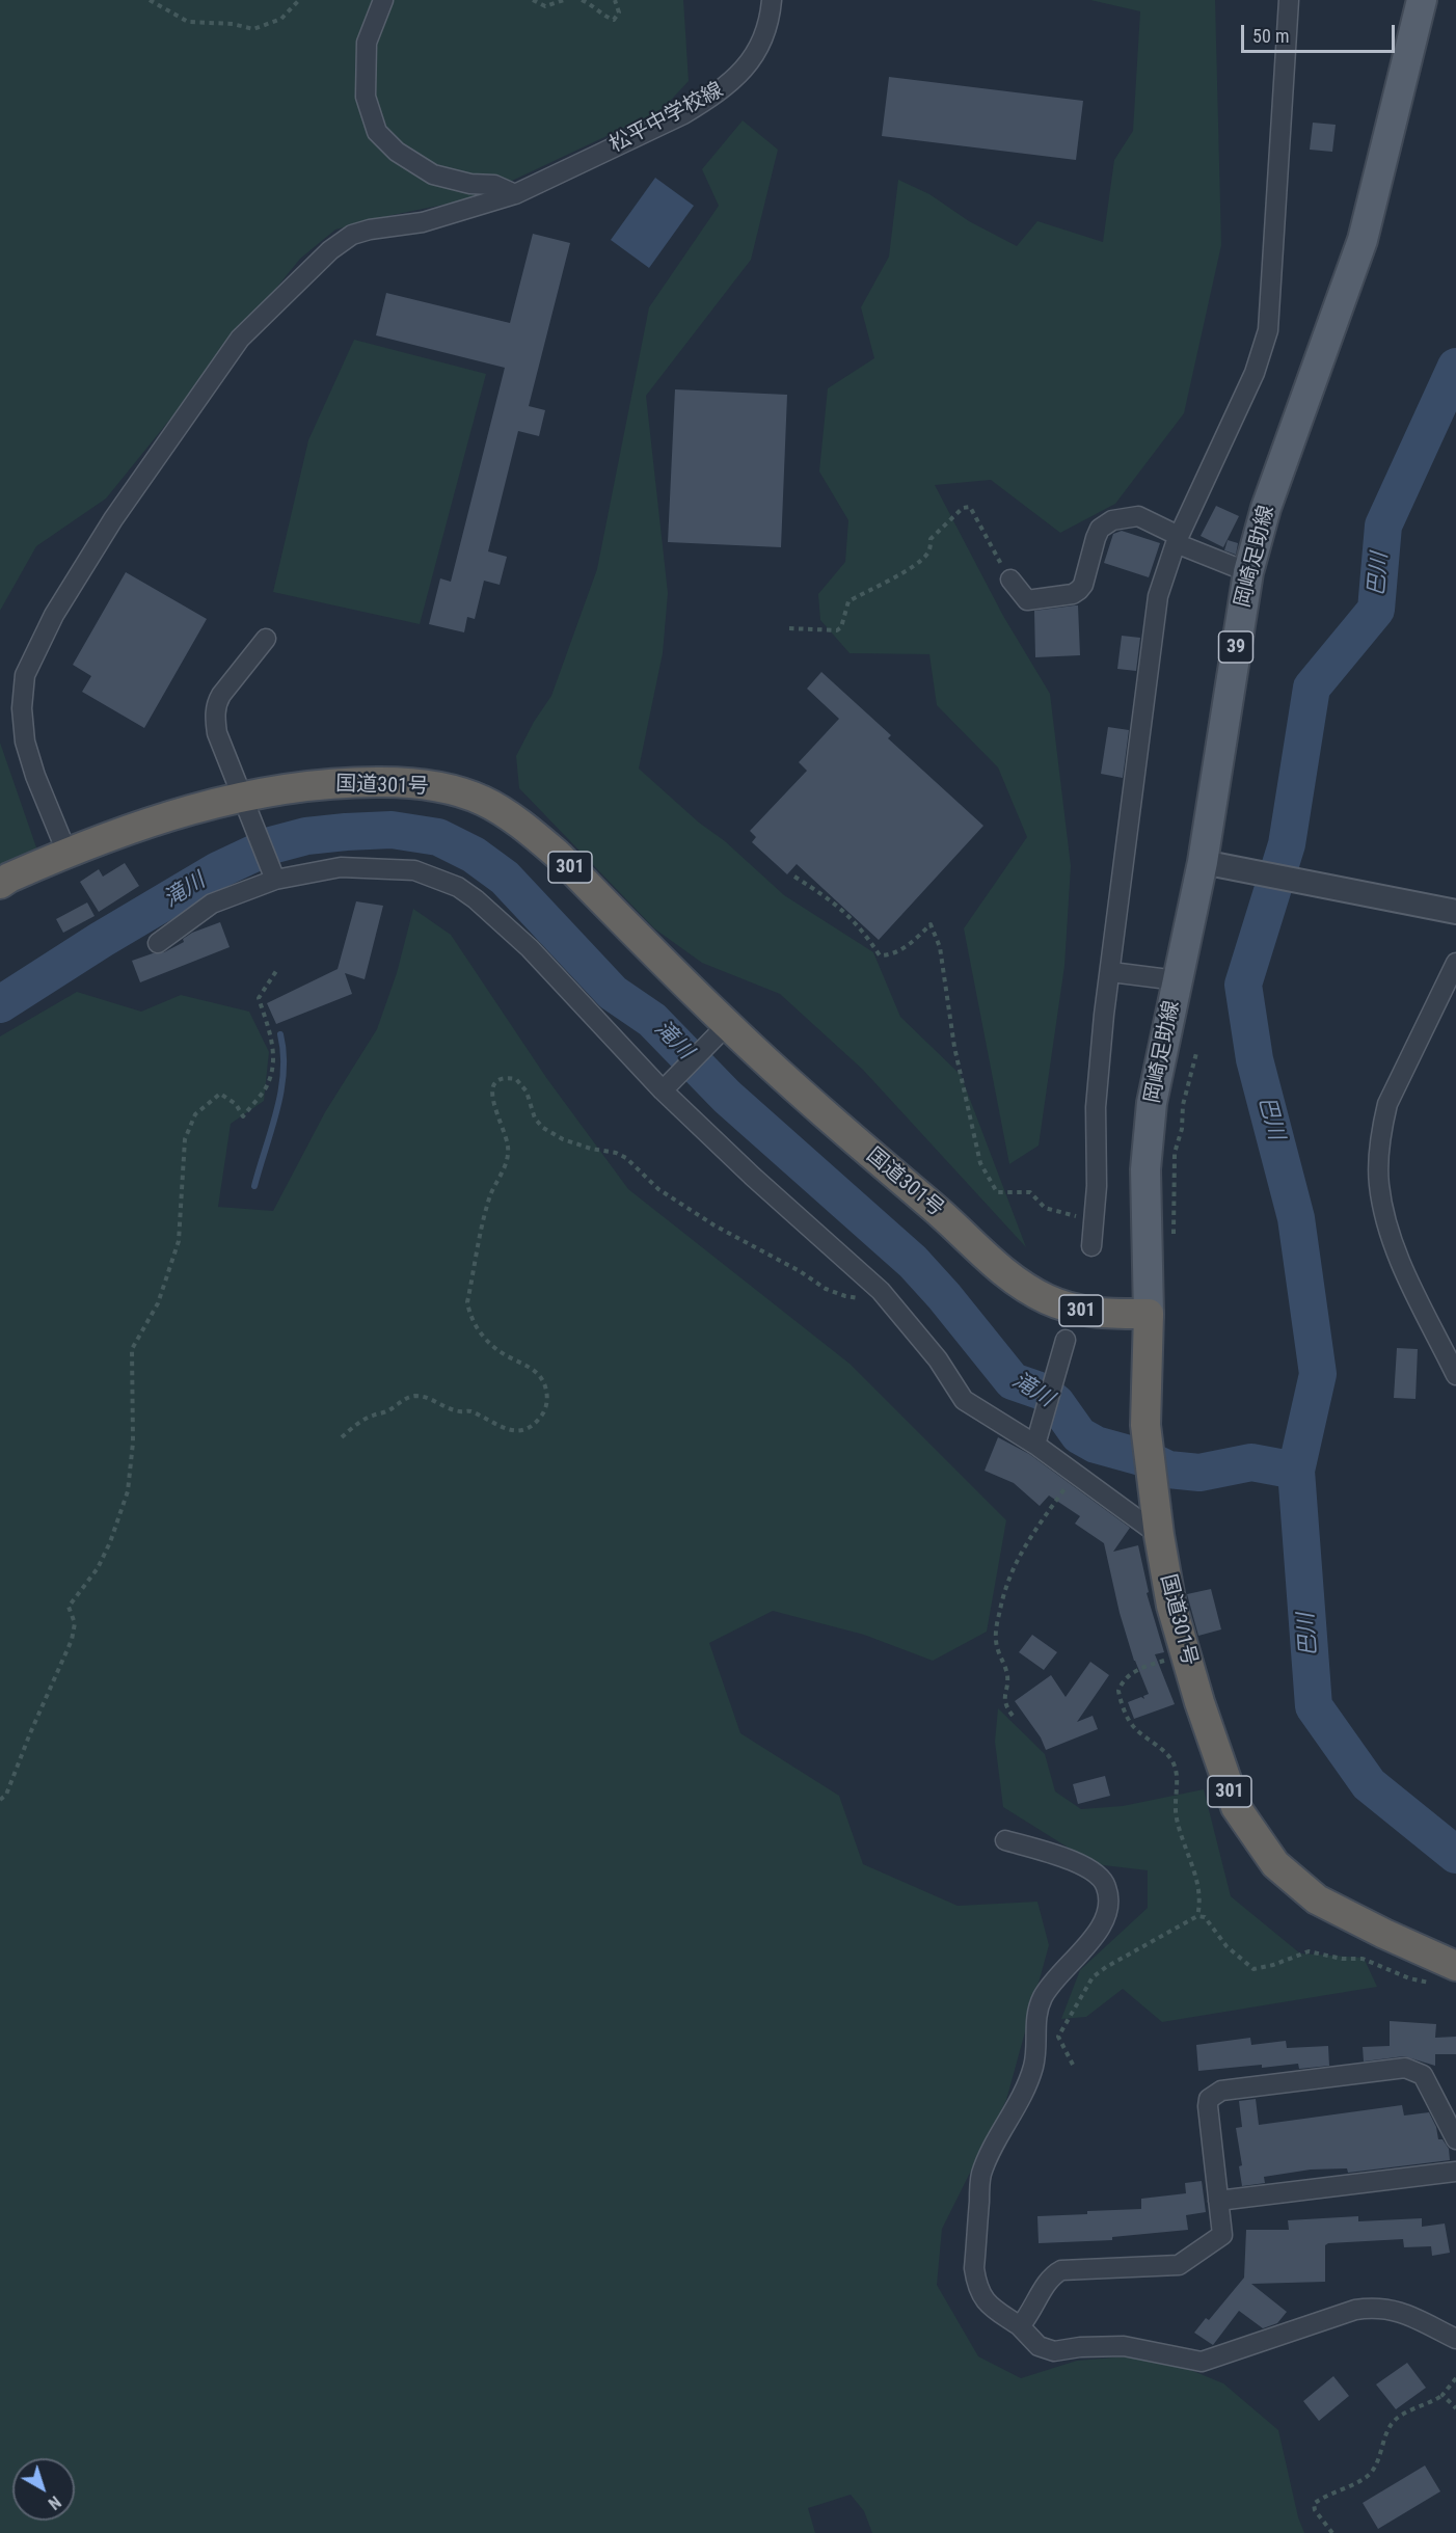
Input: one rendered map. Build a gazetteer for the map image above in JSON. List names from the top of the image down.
{
  "streets": {
    "highway": ["国道301号", "301"],
    "main road": ["岡崎足助線", "39"],
    "street": ["松平中学校線"]
  },
  "crossings": [
    ["松平中学校線", "国道301号"],
    ["岡崎足助線", "国道301号"]
  ],
  "water": ["巴川", "滝川"],
  "scale_bar": "50 m",
  "north": "bottom right"
}
